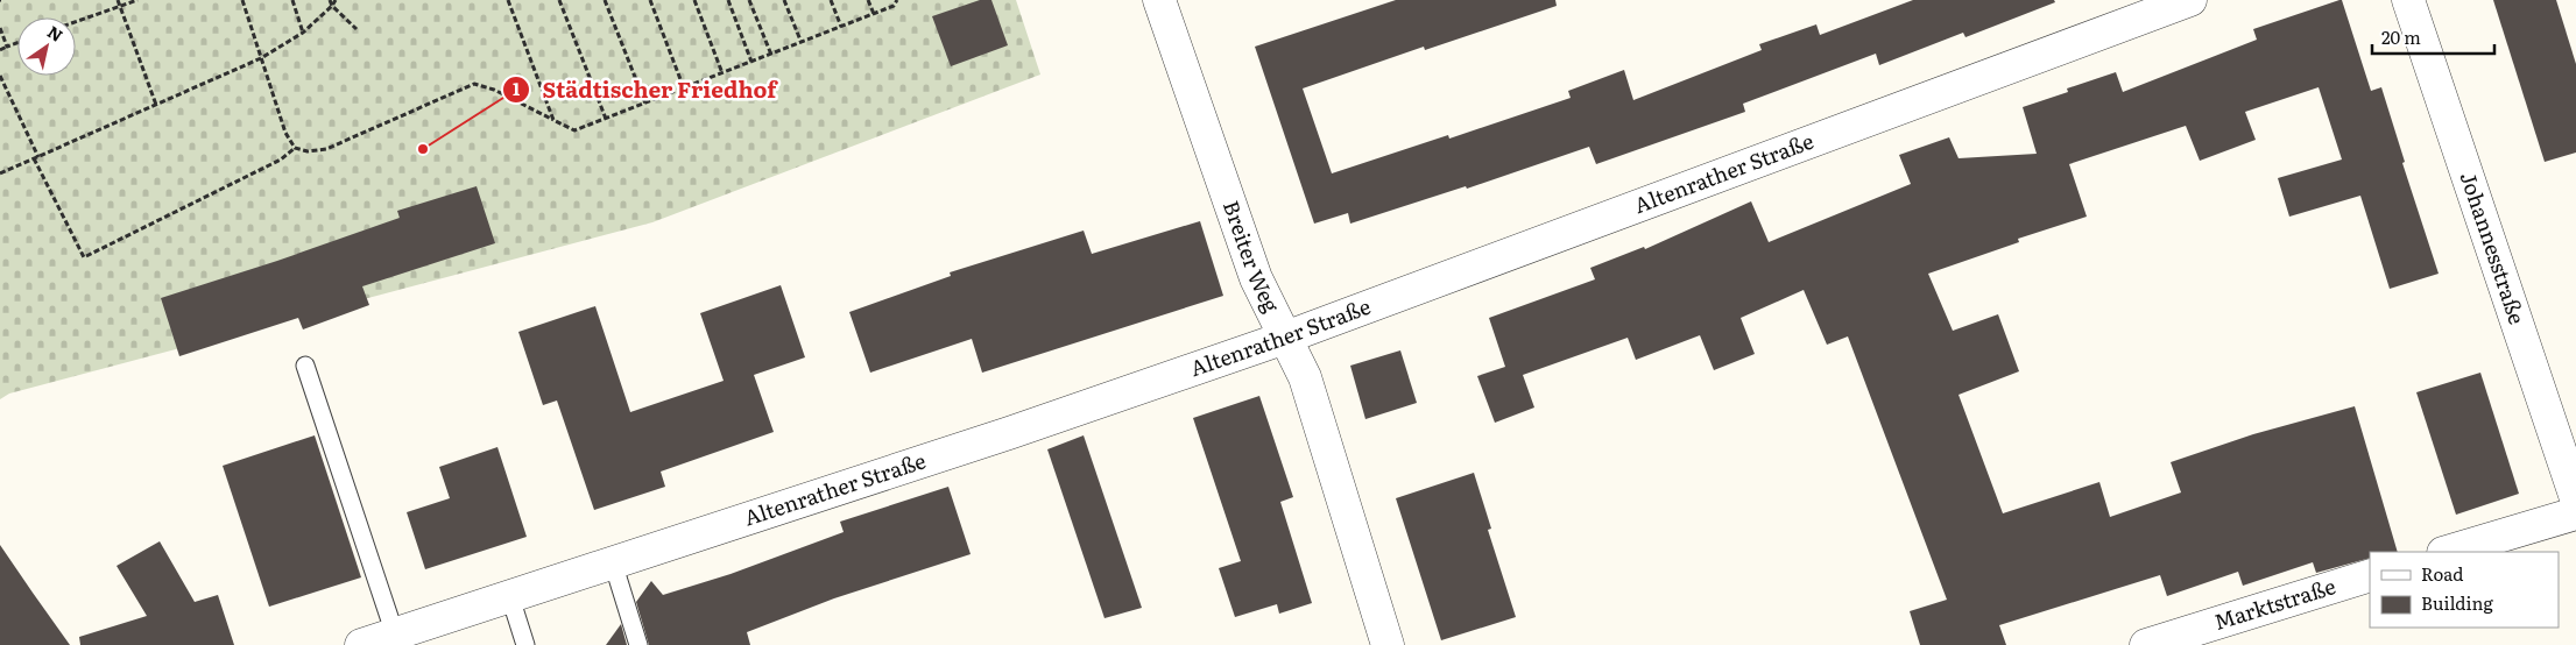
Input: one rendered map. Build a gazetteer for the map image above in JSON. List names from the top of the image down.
{
  "streets": {
    "street": [
      "Altenrather Straße",
      "Johannesstraße",
      "Breiter Weg",
      "Marktstraße"
    ]
  },
  "crossings": [
    ["Altenrather Straße", "Breiter Weg"]
  ],
  "places": ["Städtischer Friedhof"],
  "legend": ["Road", "Building"],
  "scale_bar": "20 m",
  "north": "top right"
}
